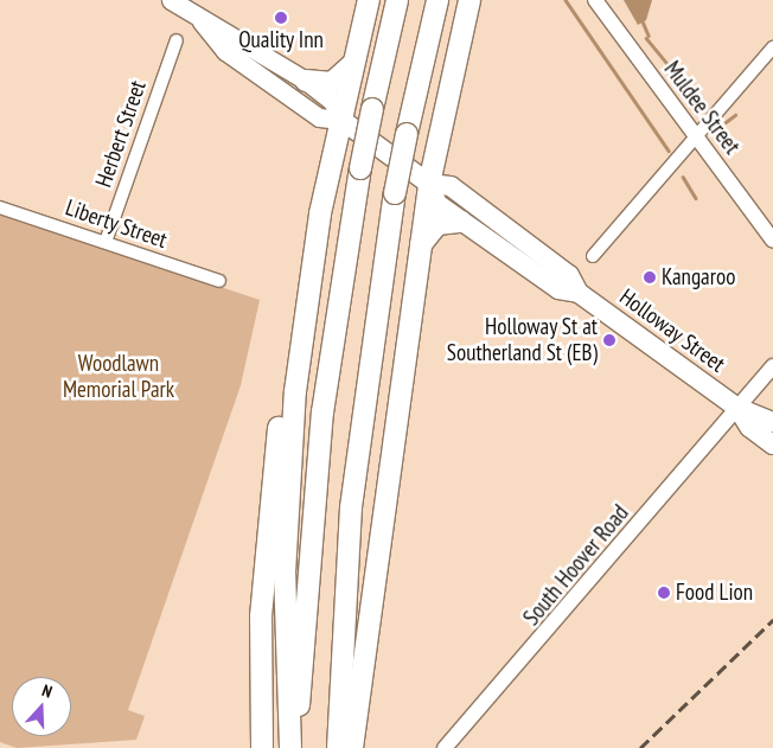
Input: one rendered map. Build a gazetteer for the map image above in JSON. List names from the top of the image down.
{
  "streets": {
    "highway": ["Holloway Street"],
    "street": [
      "Muldee Street",
      "Herbert Street",
      "Liberty Street",
      "South Hoover Road"
    ]
  },
  "crossings": [
    ["Herbert Street", "Liberty Street"],
    ["Holloway Street", "South Hoover Road"]
  ],
  "parks": ["Woodlawn Memorial Park"],
  "places": [
    "Quality Inn",
    "Kangaroo",
    "Holloway St at Southerland St (EB)",
    "Food Lion"
  ],
  "north": "top"
}
